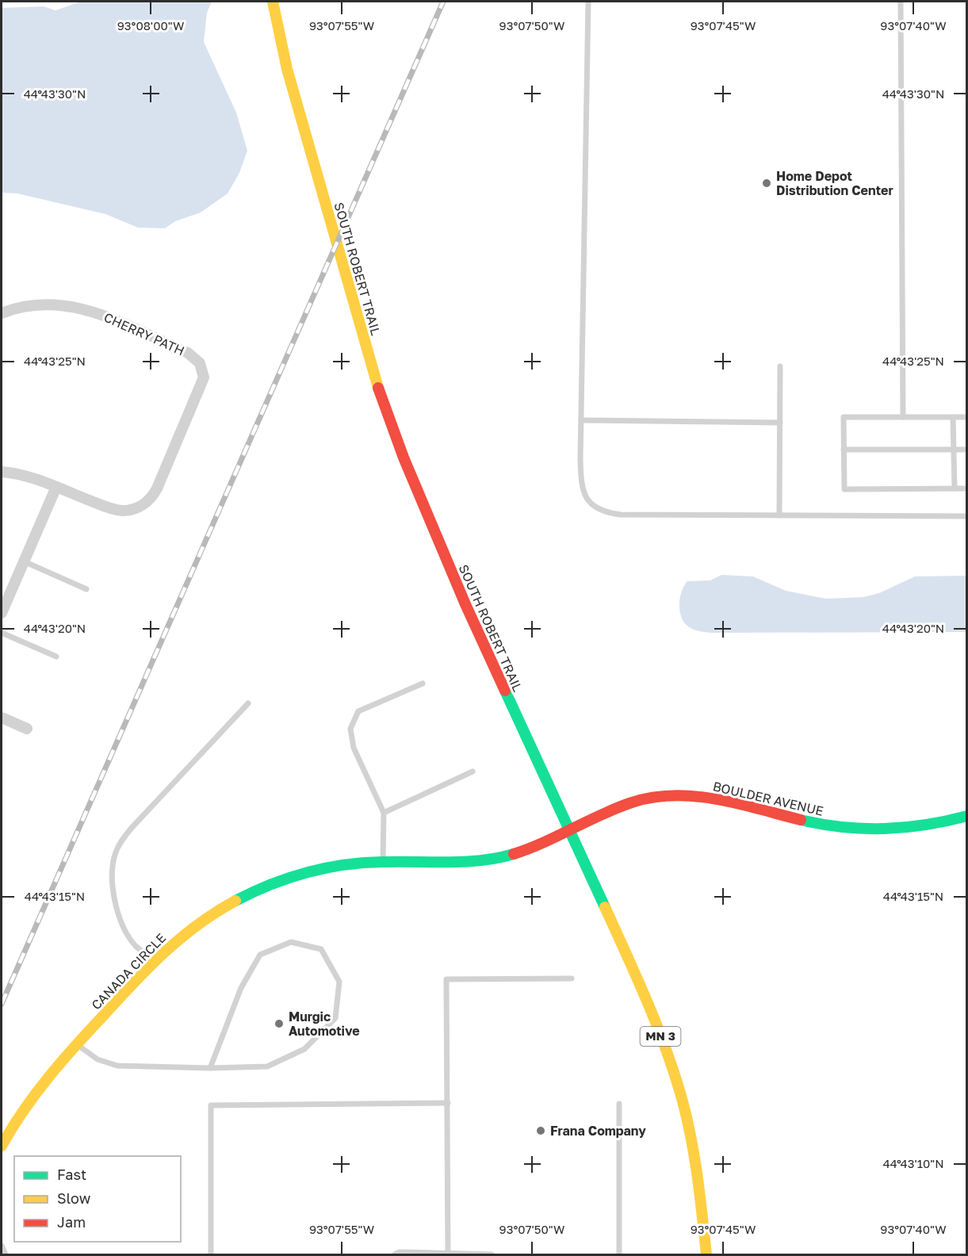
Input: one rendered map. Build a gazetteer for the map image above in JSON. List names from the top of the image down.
{
  "streets": {
    "main road": [
      "SOUTH ROBERT TRAIL",
      "BOULDER AVENUE",
      "CANADA CIRCLE",
      "MN 3"
    ],
    "street": ["CHERRY PATH"]
  },
  "crossings": [
    ["SOUTH ROBERT TRAIL", "BOULDER AVENUE"],
    ["SOUTH ROBERT TRAIL", "CANADA CIRCLE"],
    ["BOULDER AVENUE", "CANADA CIRCLE"]
  ],
  "places": ["Home Depot Distribution Center", "Murgic Automotive", "Frana Company"],
  "legend": ["Fast", "Slow", "Jam"],
  "coordinates": [
    "93°08'00\"W",
    "93°07'55\"W",
    "93°07'50\"W",
    "93°07'45\"W",
    "93°07'40\"W",
    "44°43'30\"N",
    "44°43'25\"N",
    "44°43'20\"N",
    "44°43'15\"N",
    "44°43'10\"N"
  ]
}
